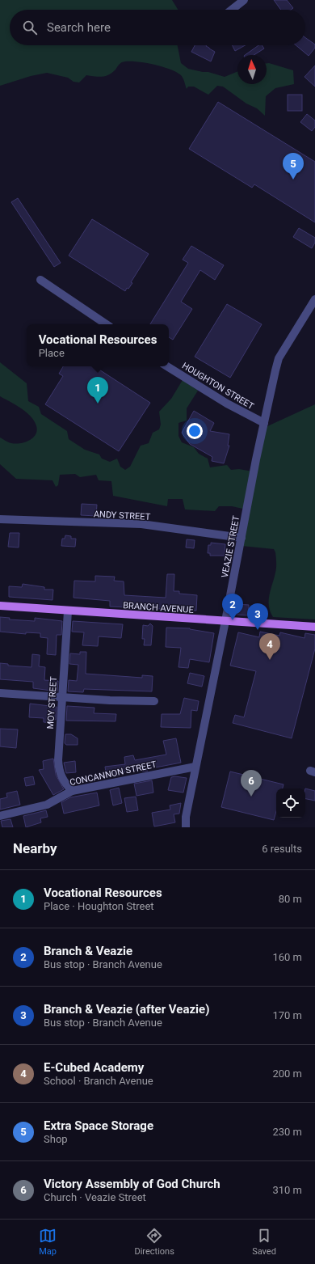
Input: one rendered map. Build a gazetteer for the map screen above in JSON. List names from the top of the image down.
{
  "streets": {
    "main road": ["BRANCH AVENUE"],
    "street": [
      "HOUGHTON STREET",
      "ANDY STREET",
      "VEAZIE STREET",
      "MOY STREET",
      "CONCANNON STREET"
    ]
  },
  "crossings": [
    ["HOUGHTON STREET", "VEAZIE STREET"],
    ["ANDY STREET", "VEAZIE STREET"],
    ["VEAZIE STREET", "BRANCH AVENUE"],
    ["VEAZIE STREET", "CONCANNON STREET"],
    ["BRANCH AVENUE", "MOY STREET"],
    ["MOY STREET", "CONCANNON STREET"]
  ],
  "north": "top",
  "page": {
    "search": "Search here",
    "pins": [
      "5",
      "1",
      "2",
      "3",
      "4",
      "6"
    ],
    "popup": ["Vocational Resources", "Place"],
    "heading": ["Nearby", "6 results"],
    "list": [
      {
        "mark": "1",
        "name": "Vocational Resources",
        "note": "Place · Houghton Street",
        "value": "80 m"
      },
      {
        "mark": "2",
        "name": "Branch & Veazie",
        "note": "Bus stop · Branch Avenue",
        "value": "160 m"
      },
      {
        "mark": "3",
        "name": "Branch & Veazie (after Veazie)",
        "note": "Bus stop · Branch Avenue",
        "value": "170 m"
      },
      {
        "mark": "4",
        "name": "E-Cubed Academy",
        "note": "School · Branch Avenue",
        "value": "200 m"
      },
      {
        "mark": "5",
        "name": "Extra Space Storage",
        "note": "Shop",
        "value": "230 m"
      },
      {
        "mark": "6",
        "name": "Victory Assembly of God Church",
        "note": "Church · Veazie Street",
        "value": "310 m"
      }
    ],
    "nav": ["Map", "Directions", "Saved"]
  }
}
